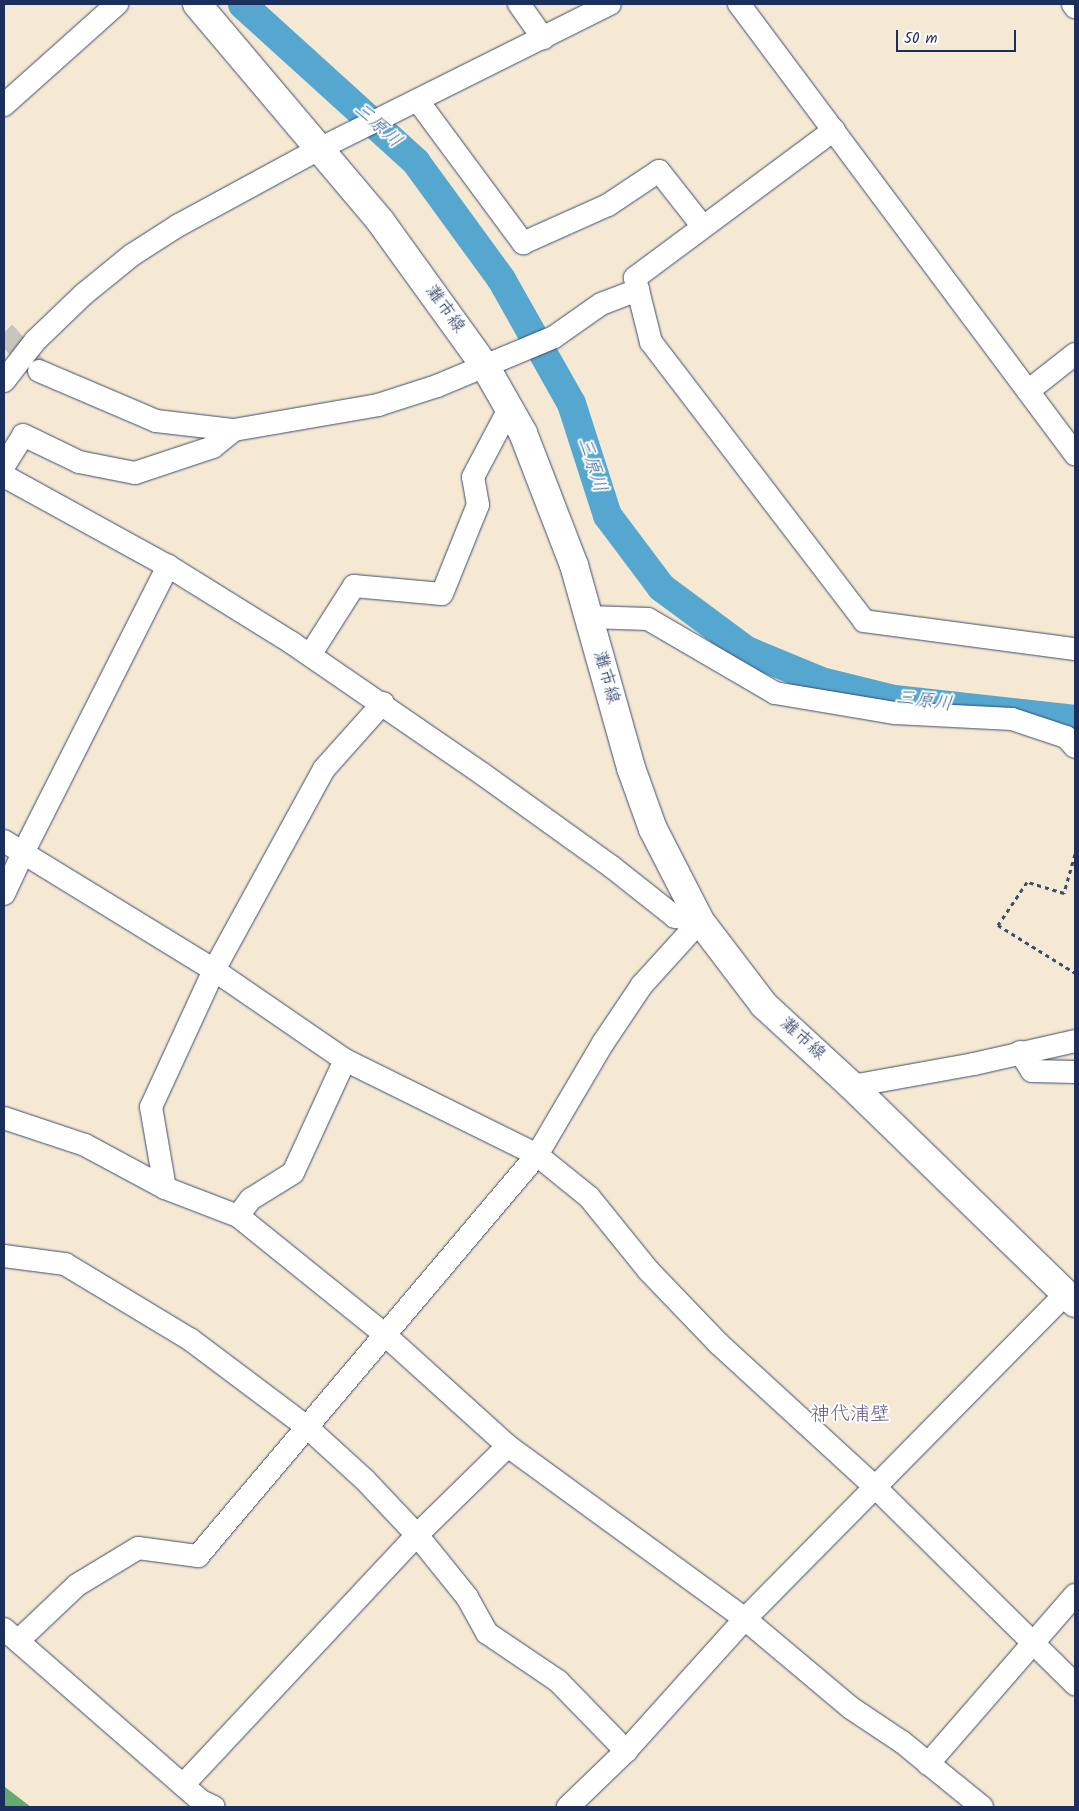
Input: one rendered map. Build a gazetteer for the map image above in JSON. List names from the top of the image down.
{
  "streets": {
    "main road": ["灘市線"]
  },
  "districts": ["神代浦壁"],
  "water": ["三原川"],
  "scale_bar": "50 m"
}
